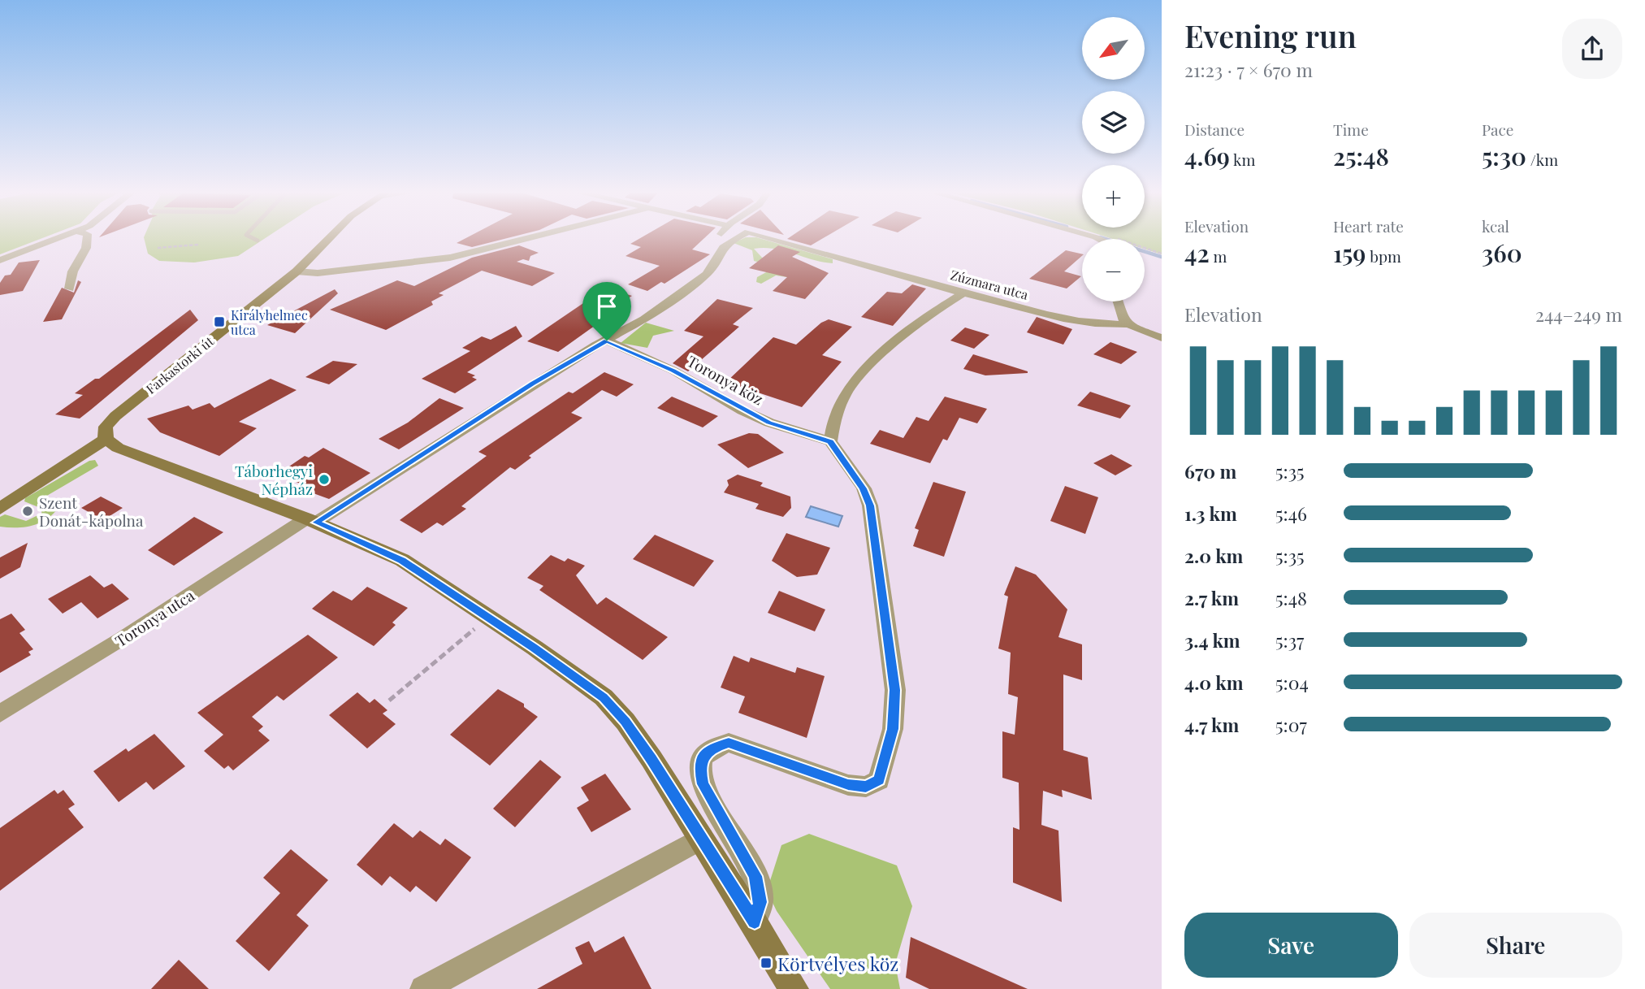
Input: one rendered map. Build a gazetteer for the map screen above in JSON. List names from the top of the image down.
{
  "streets": {
    "street": [
      "Zúzmara utca",
      "Farkastorki út",
      "Toronya köz",
      "Toronya utca"
    ]
  },
  "crossings": [
    ["Toronya köz", "Toronya utca"]
  ],
  "places": {
    "transit": ["Királyhelmec utca", "Körtvélyes köz"],
    "other": ["Táborhegyi Népház", "Szent Donát-kápolna"]
  },
  "north": "bottom left",
  "page": {
    "heading": ["Evening run", "21:23 · 7 × 670 m"],
    "map_buttons": ["+", "−"],
    "stats": [
      ["Distance", "4.69 km"],
      ["Time", "25:48"],
      ["Pace", "5:30 /km"],
      ["Elevation", "42 m"],
      ["Heart rate", "159 bpm"],
      ["kcal", "360"]
    ],
    "chart": ["Elevation", "244–249 m"],
    "list": [
      {
        "name": "670 m",
        "note": "5:35"
      },
      {
        "name": "1.3 km",
        "note": "5:46"
      },
      {
        "name": "2.0 km",
        "note": "5:35"
      },
      {
        "name": "2.7 km",
        "note": "5:48"
      },
      {
        "name": "3.4 km",
        "note": "5:37"
      },
      {
        "name": "4.0 km",
        "note": "5:04"
      },
      {
        "name": "4.7 km",
        "note": "5:07"
      }
    ],
    "buttons": ["Save", "Share"]
  }
}
